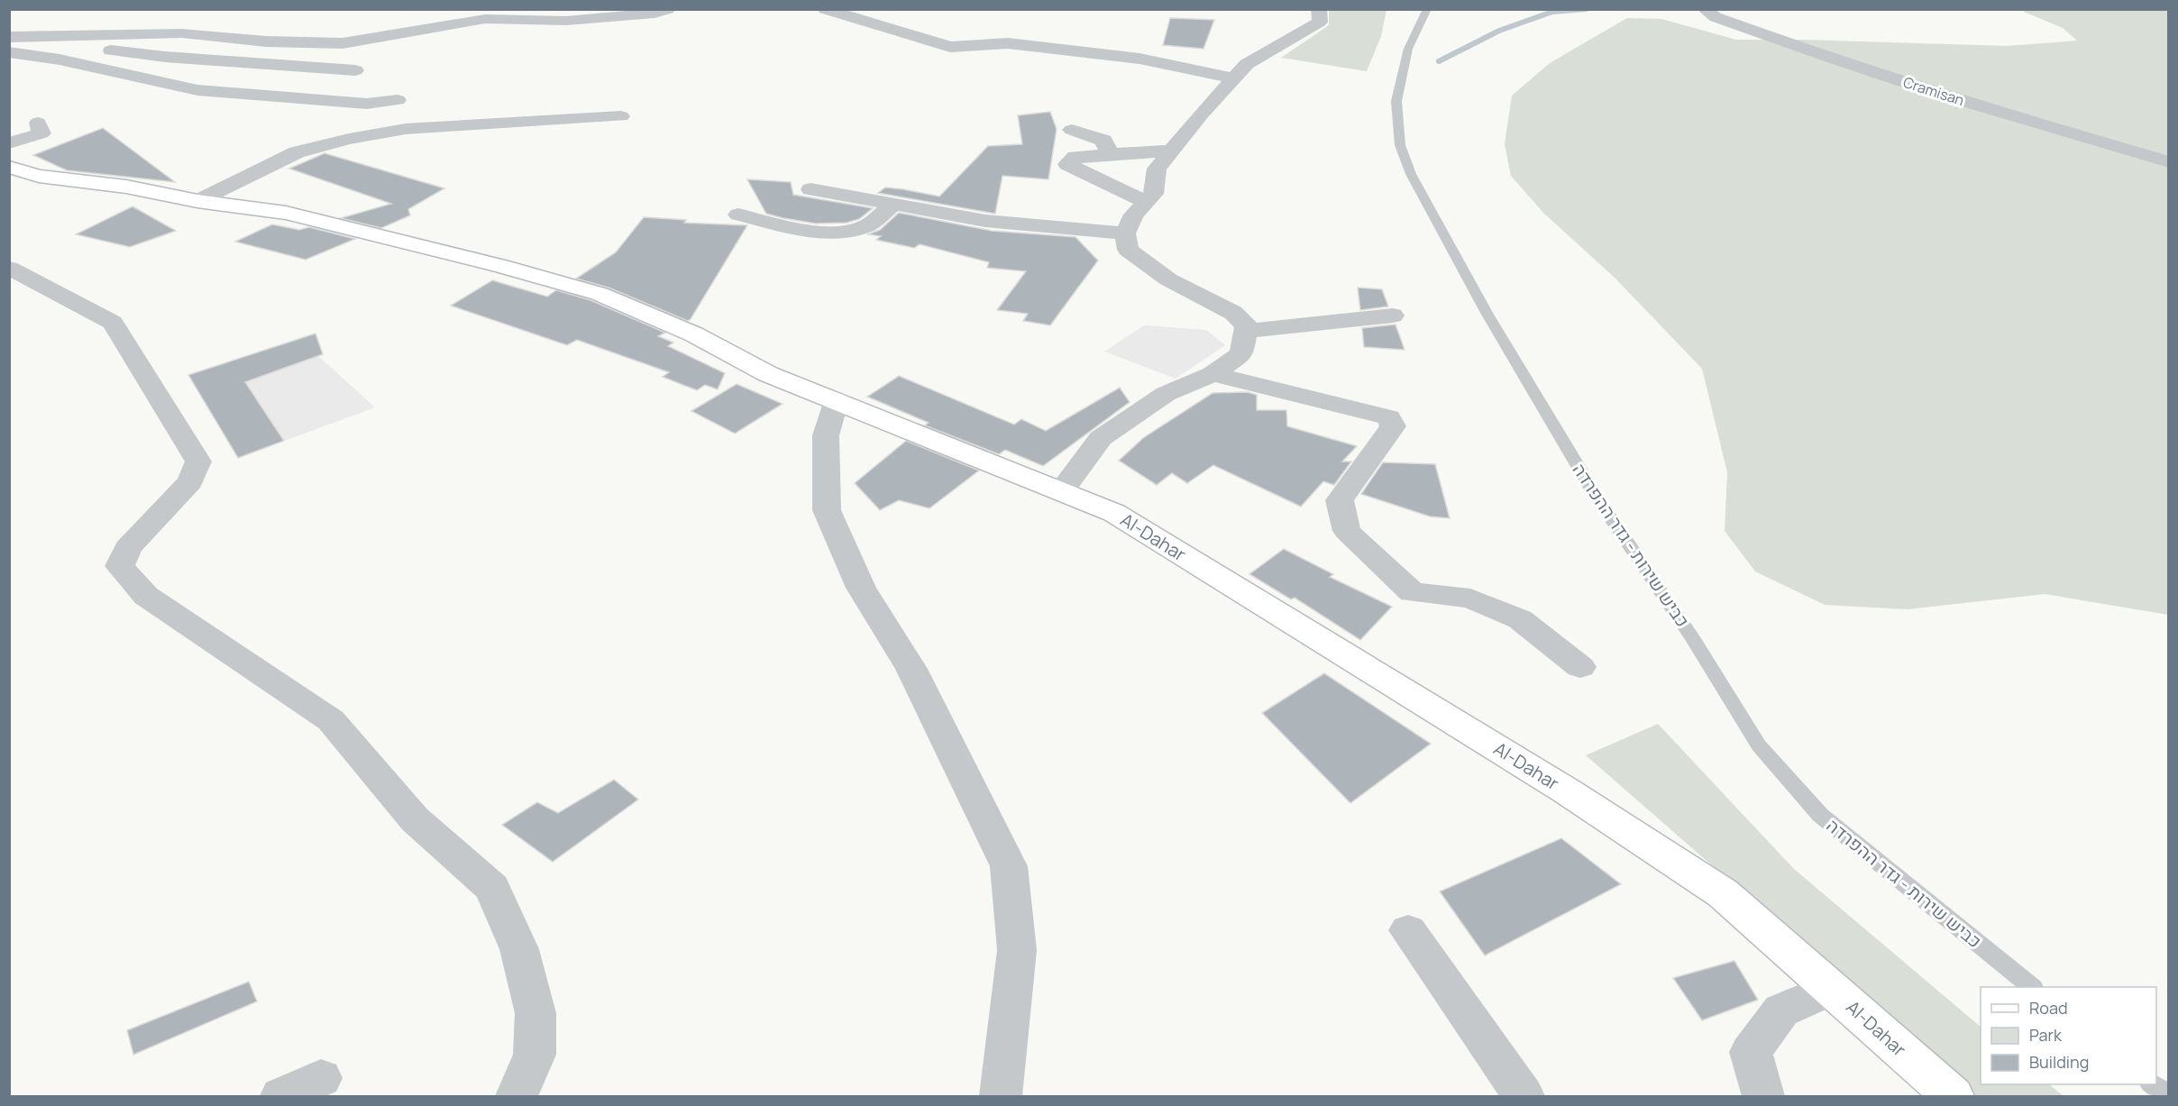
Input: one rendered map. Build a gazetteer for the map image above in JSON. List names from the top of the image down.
{
  "streets": {
    "street": ["Cramisan", "Al-Dahar"],
    "lane": ["כביש שירות - גדר ההפרדה"]
  },
  "legend": ["Road", "Park", "Building"]
}
